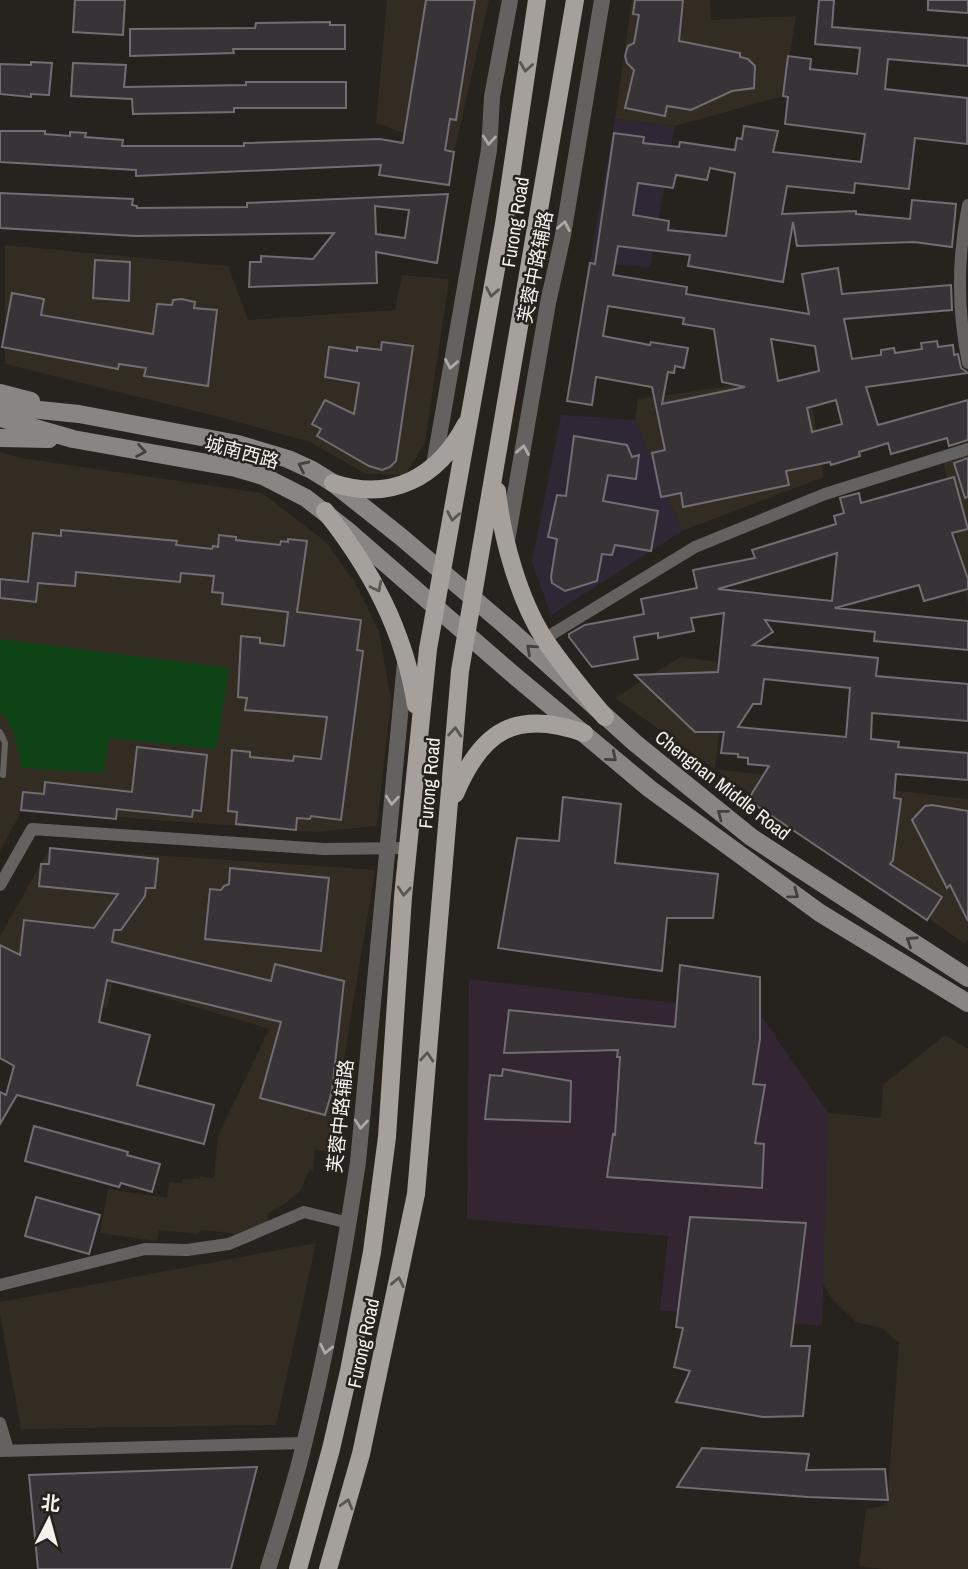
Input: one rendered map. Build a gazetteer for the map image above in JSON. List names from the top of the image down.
{
  "streets": {
    "main road": ["Furong Road", "城南西路", "Chengnan Middle Road"],
    "street": ["芙蓉中路辅路"]
  },
  "crossings": [
    ["Furong Road", "城南西路"],
    ["Furong Road", "Chengnan Middle Road"],
    ["城南西路", "Chengnan Middle Road"]
  ],
  "north": "top"
}
